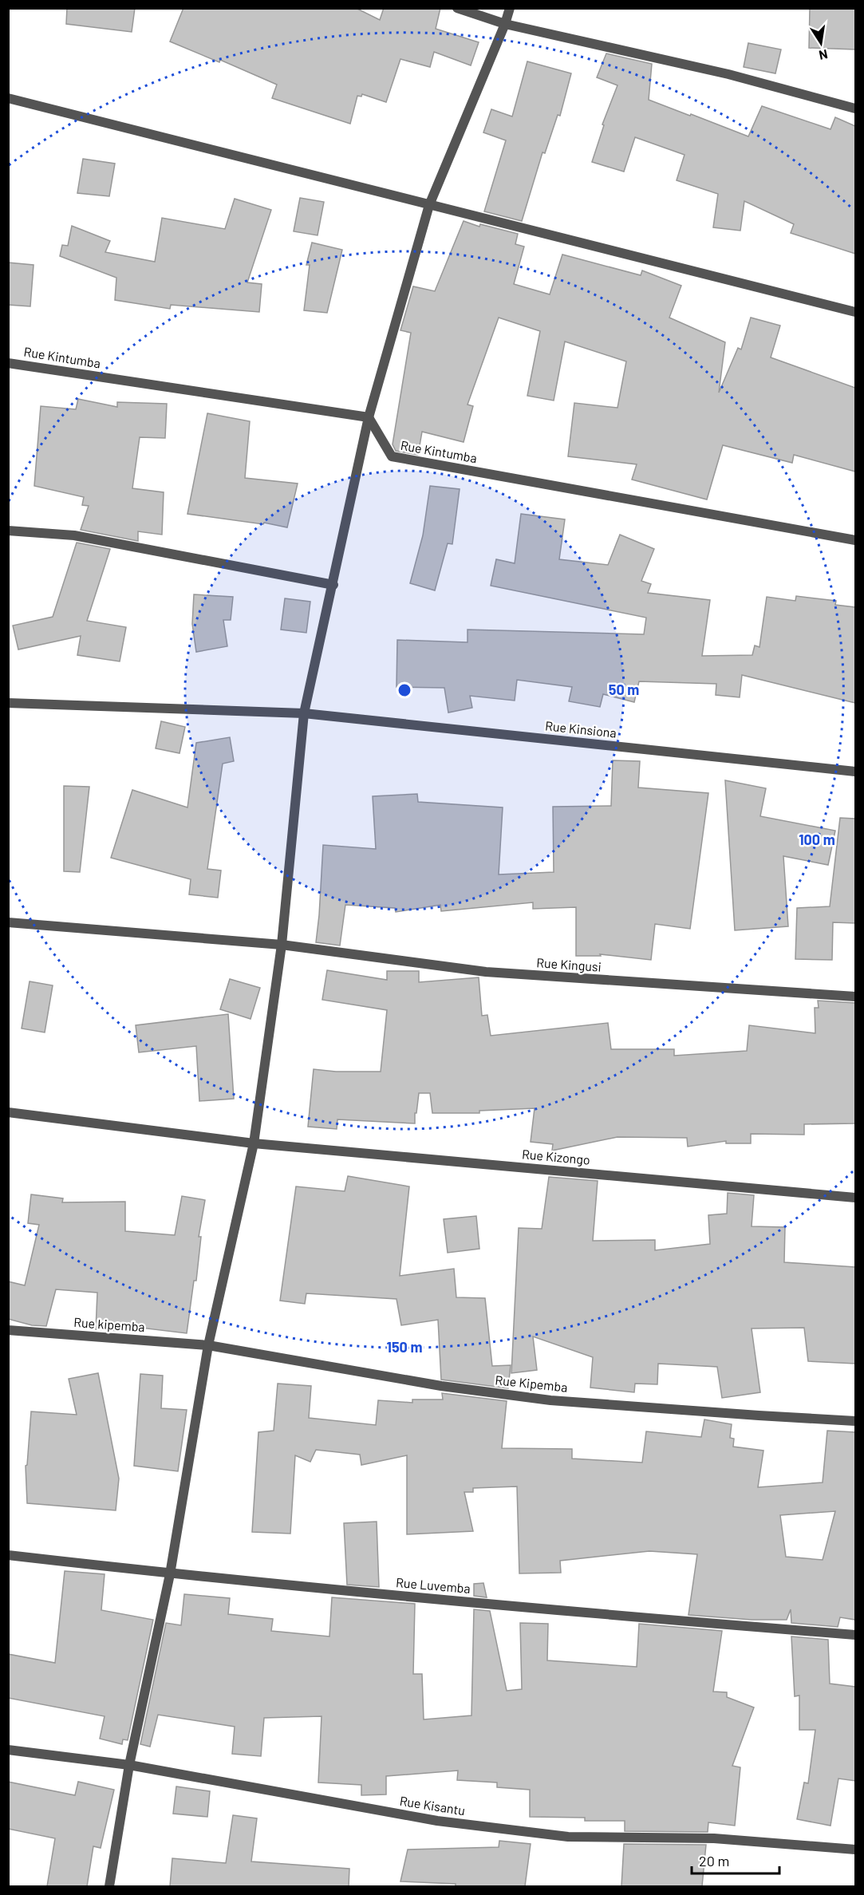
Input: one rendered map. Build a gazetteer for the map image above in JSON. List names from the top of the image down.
{
  "streets": {
    "street": [
      "Rue Kintumba",
      "Rue Kinsiona",
      "Rue Kingusi",
      "Rue Kizongo",
      "Rue kipemba",
      "Rue Kipemba",
      "Rue Luvemba",
      "Rue Kisantu"
    ]
  },
  "crossings": [
    ["Rue kipemba", "Rue Kipemba"]
  ],
  "scale_bar": "20 m",
  "north": "bottom",
  "rings": ["50 m", "100 m", "150 m"]
}
